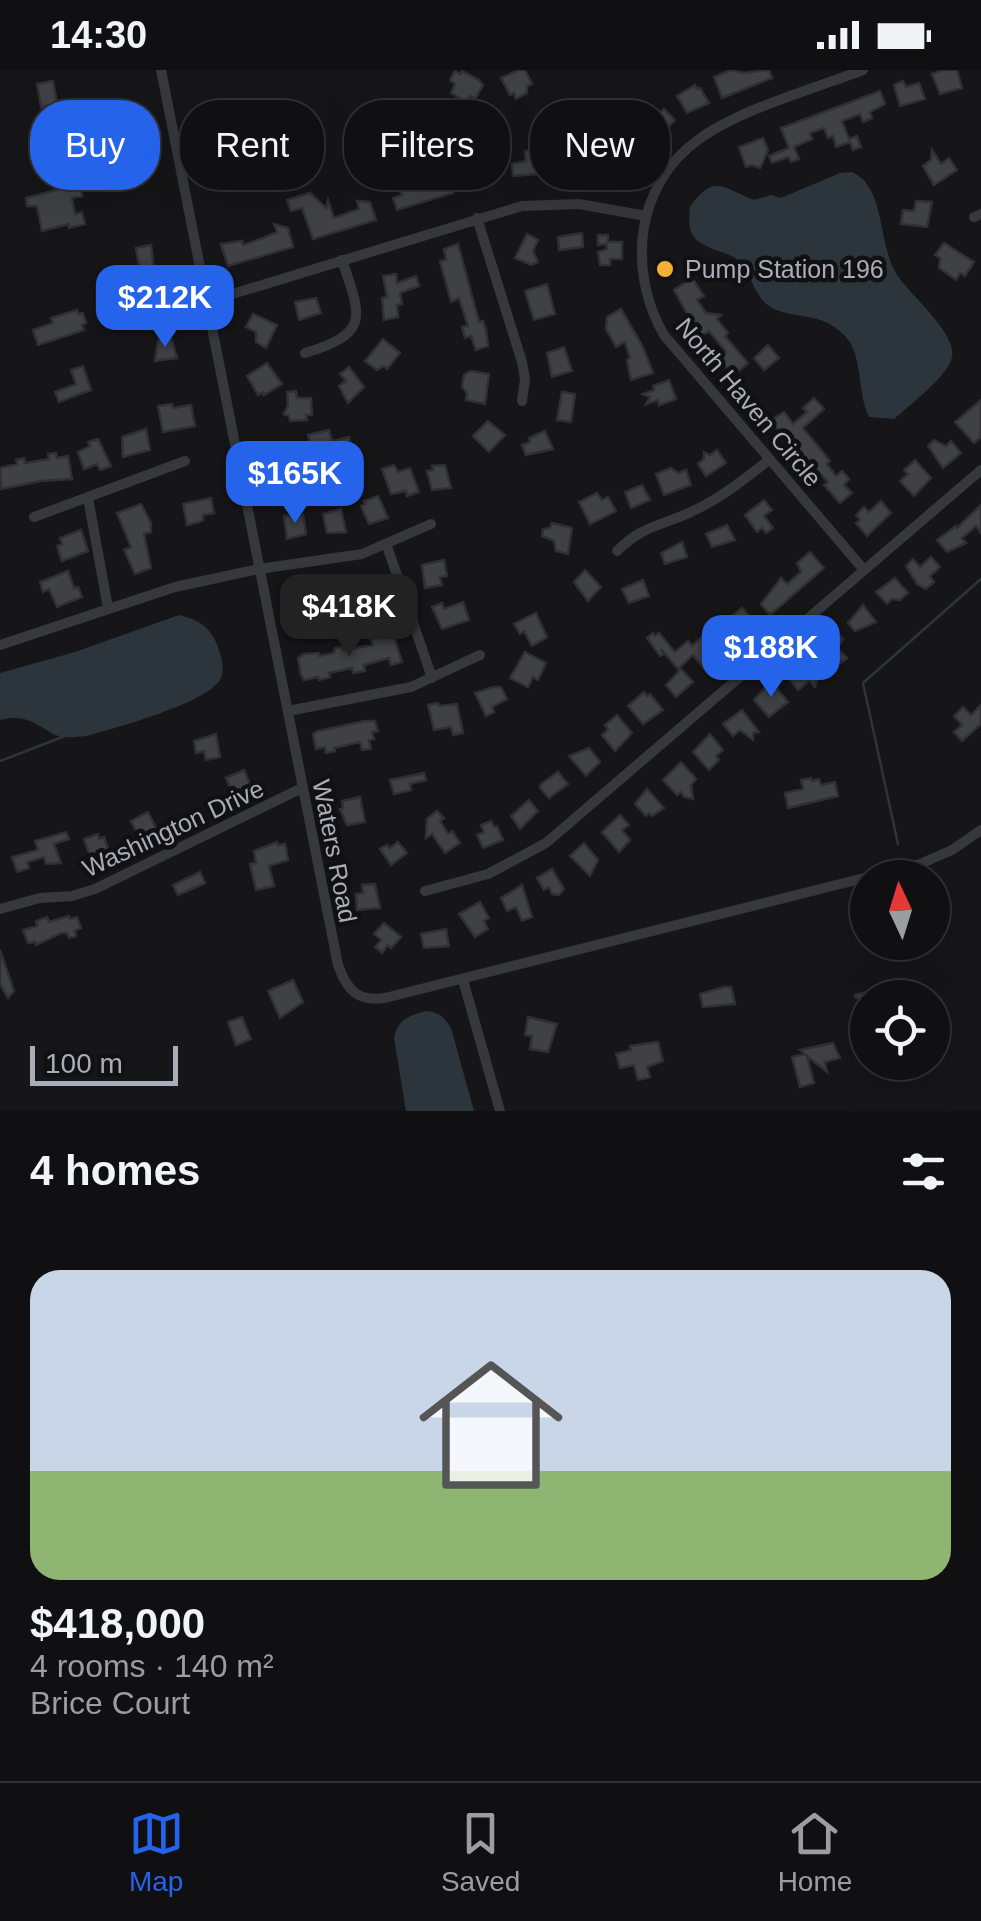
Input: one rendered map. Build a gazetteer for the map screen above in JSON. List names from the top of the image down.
{
  "streets": {
    "street": ["North Haven Circle", "Washington Drive", "Waters Road"]
  },
  "crossings": [
    ["Washington Drive", "Waters Road"]
  ],
  "places": ["Pump Station 196"],
  "scale_bar": "100 m",
  "north": "top",
  "page": {
    "status": "14:30",
    "chip": [
      "Buy",
      "Rent",
      "Filters",
      "New"
    ],
    "price": [
      "$212K",
      "$165K",
      "$418K",
      "$188K"
    ],
    "scale": "100 m",
    "heading": "4 homes",
    "list": [
      {
        "name": "$418,000",
        "note": "4 rooms · 140 m² · Brice Court"
      }
    ],
    "tabs": ["Map", "Saved", "Home"]
  }
}
